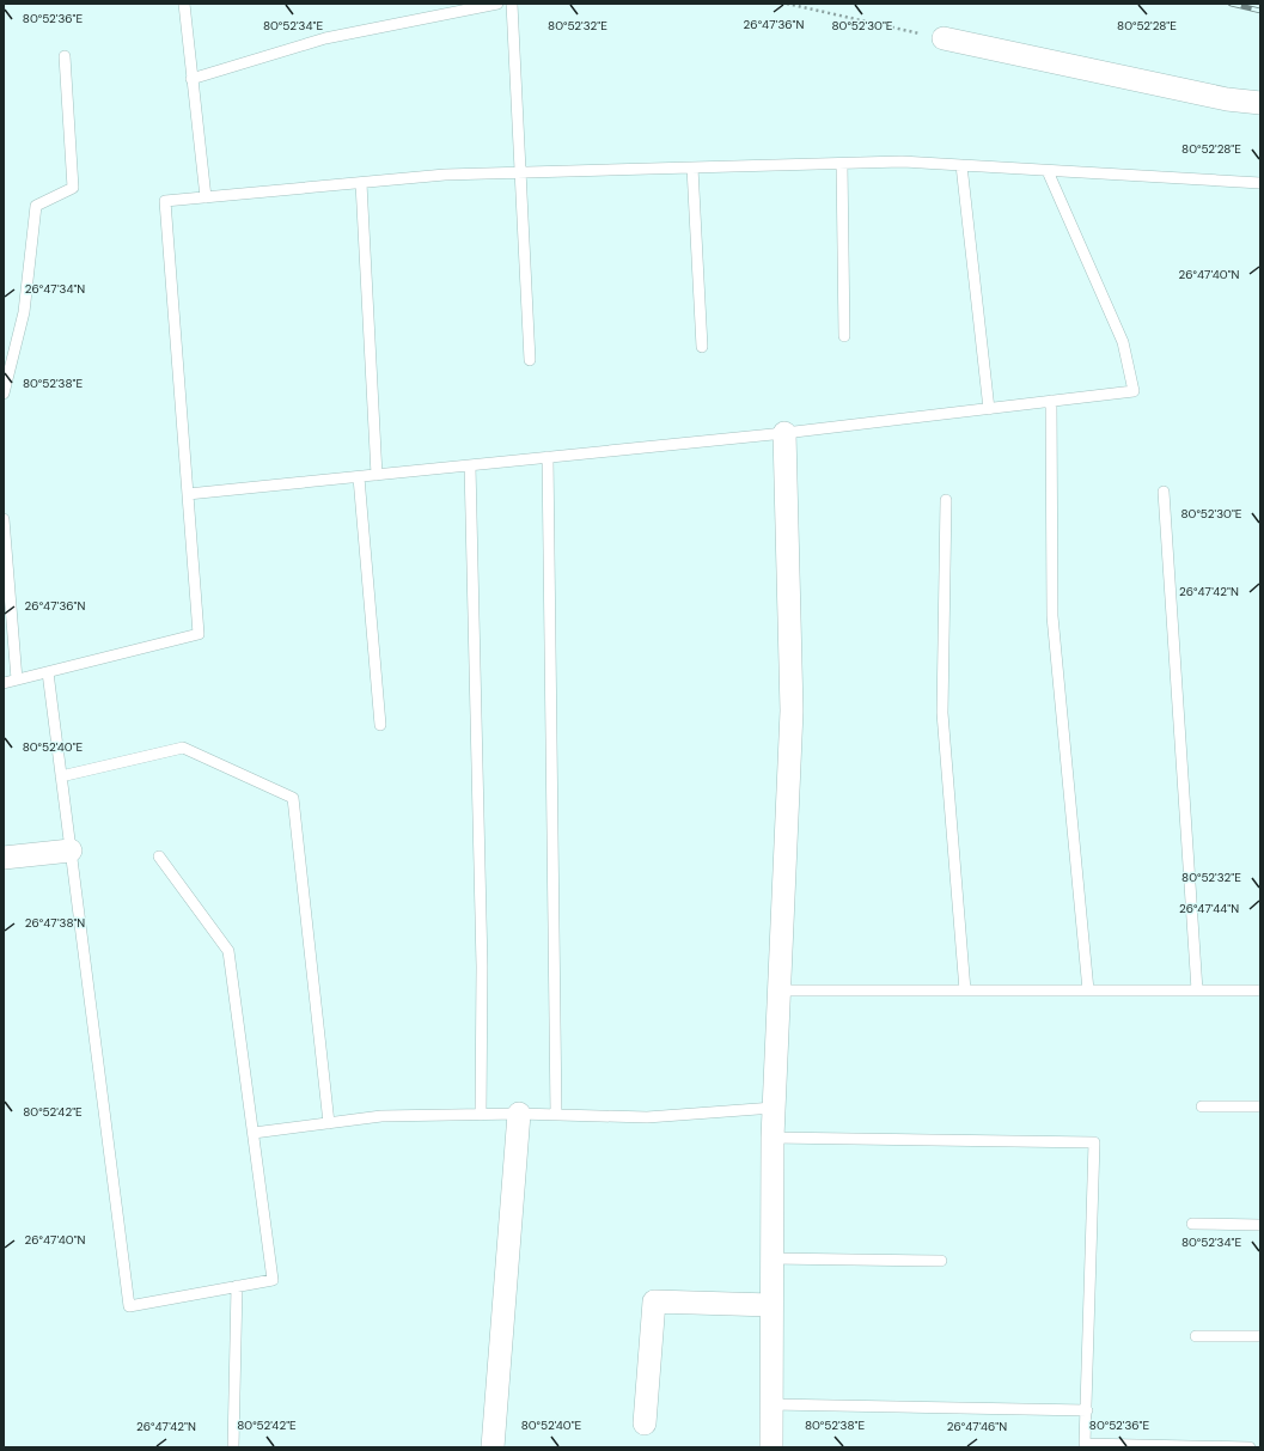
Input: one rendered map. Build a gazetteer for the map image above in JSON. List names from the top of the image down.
{
  "coordinates": [
    "80°52'36\"E",
    "26°47'36\"N",
    "80°52'34\"E",
    "80°52'32\"E",
    "80°52'30\"E",
    "80°52'28\"E",
    "26°47'40\"N",
    "26°47'34\"N",
    "80°52'38\"E",
    "26°47'42\"N",
    "80°52'40\"E",
    "26°47'44\"N",
    "26°47'38\"N",
    "80°52'42\"E",
    "26°47'46\"N"
  ]
}
